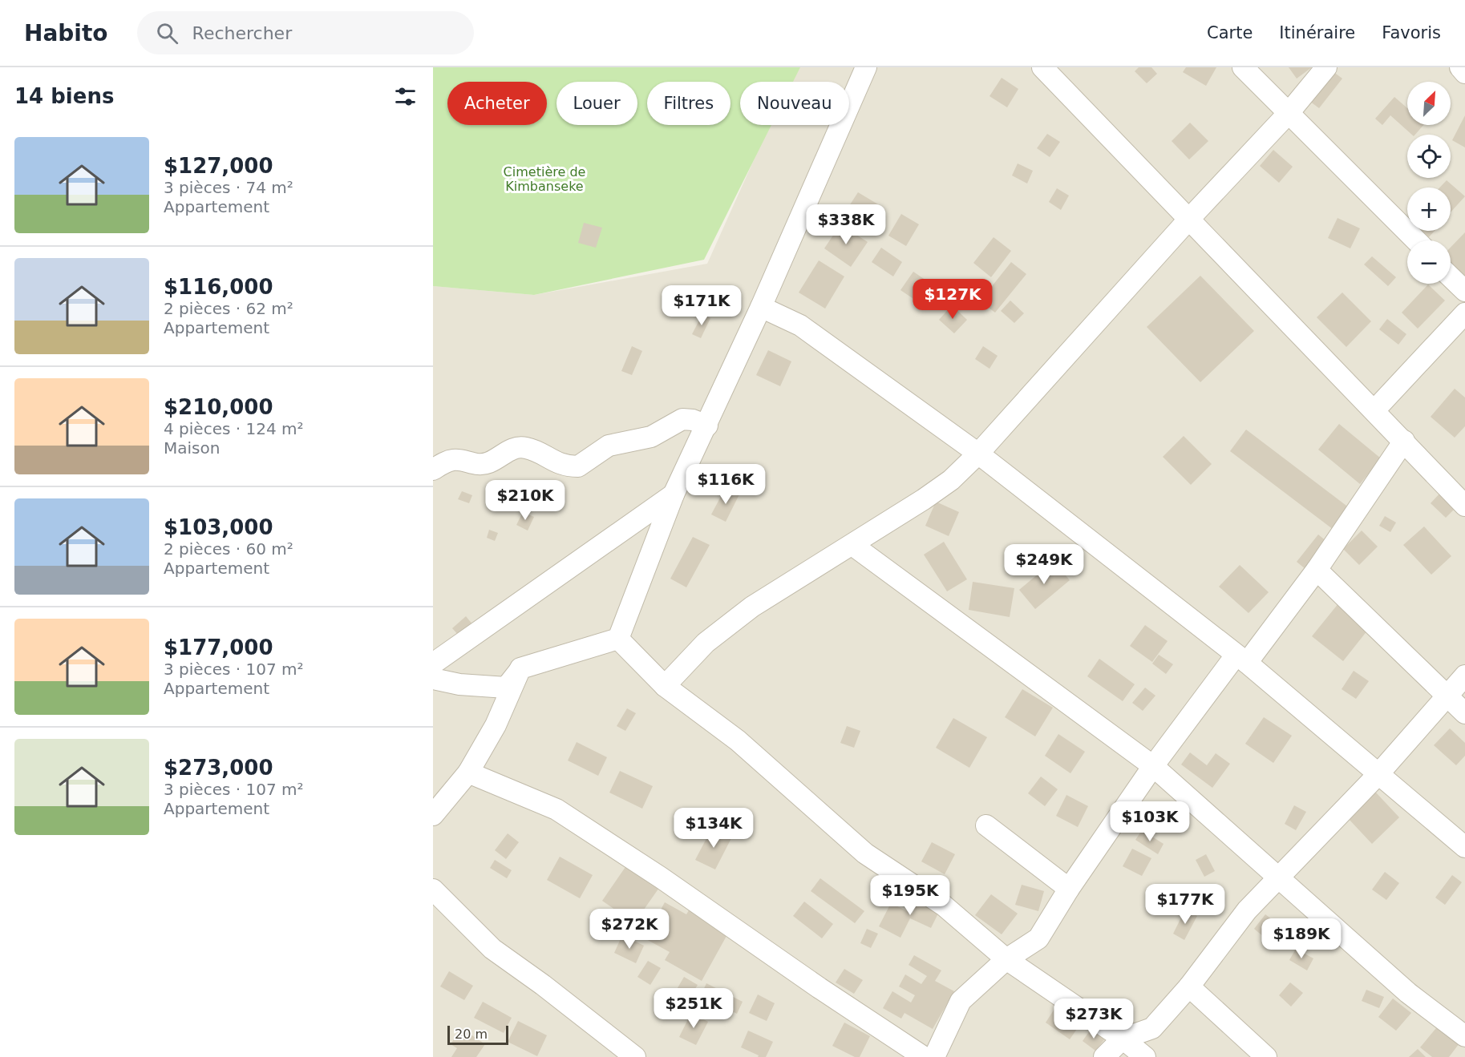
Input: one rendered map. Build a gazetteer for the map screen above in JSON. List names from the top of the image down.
{
  "parks": ["Cimetière de Kimbanseke"],
  "scale_bar": "20 m",
  "north": "top right",
  "page": {
    "header": "Habito",
    "search": "Rechercher",
    "nav": ["Carte", "Itinéraire", "Favoris"],
    "heading": "14 biens",
    "map_buttons": ["+", "−"],
    "chip": [
      "Acheter",
      "Louer",
      "Filtres",
      "Nouveau"
    ],
    "list": [
      {
        "name": "$127,000",
        "note": "3 pièces · 74 m² · Appartement"
      },
      {
        "name": "$116,000",
        "note": "2 pièces · 62 m² · Appartement"
      },
      {
        "name": "$210,000",
        "note": "4 pièces · 124 m² · Maison"
      },
      {
        "name": "$103,000",
        "note": "2 pièces · 60 m² · Appartement"
      },
      {
        "name": "$177,000",
        "note": "3 pièces · 107 m² · Appartement"
      },
      {
        "name": "$273,000",
        "note": "3 pièces · 107 m² · Appartement"
      }
    ],
    "price": [
      "$338K",
      "$127K",
      "$171K",
      "$116K",
      "$210K",
      "$249K",
      "$103K",
      "$134K",
      "$195K",
      "$177K",
      "$272K",
      "$189K",
      "$251K",
      "$273K"
    ],
    "scale": "20 m"
  }
}
